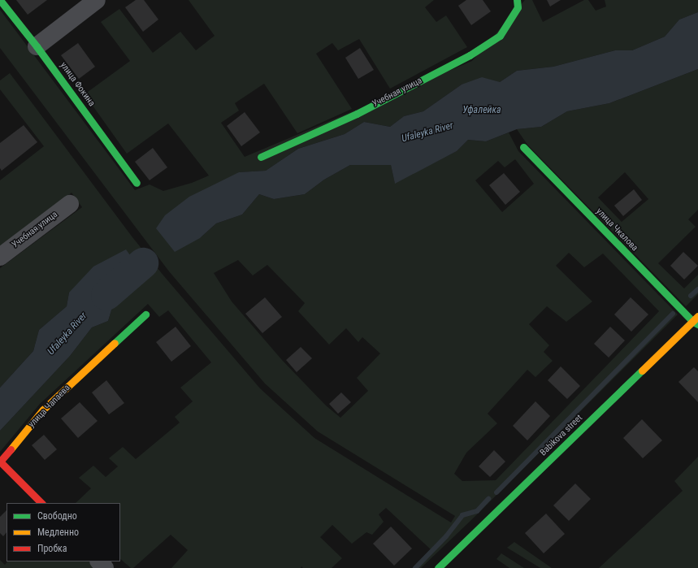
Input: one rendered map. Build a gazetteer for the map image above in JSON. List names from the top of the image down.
{
  "streets": {
    "street": [
      "улица Фокина",
      "Учебная улица",
      "улица Чкалова",
      "улица Чапаева",
      "Babikova street"
    ]
  },
  "crossings": [
    ["улица Чкалова", "Babikova street"]
  ],
  "water": ["Уфалейка", "Ufaleyka River"],
  "legend": ["Свободно", "Медленно", "Пробка"]
}
